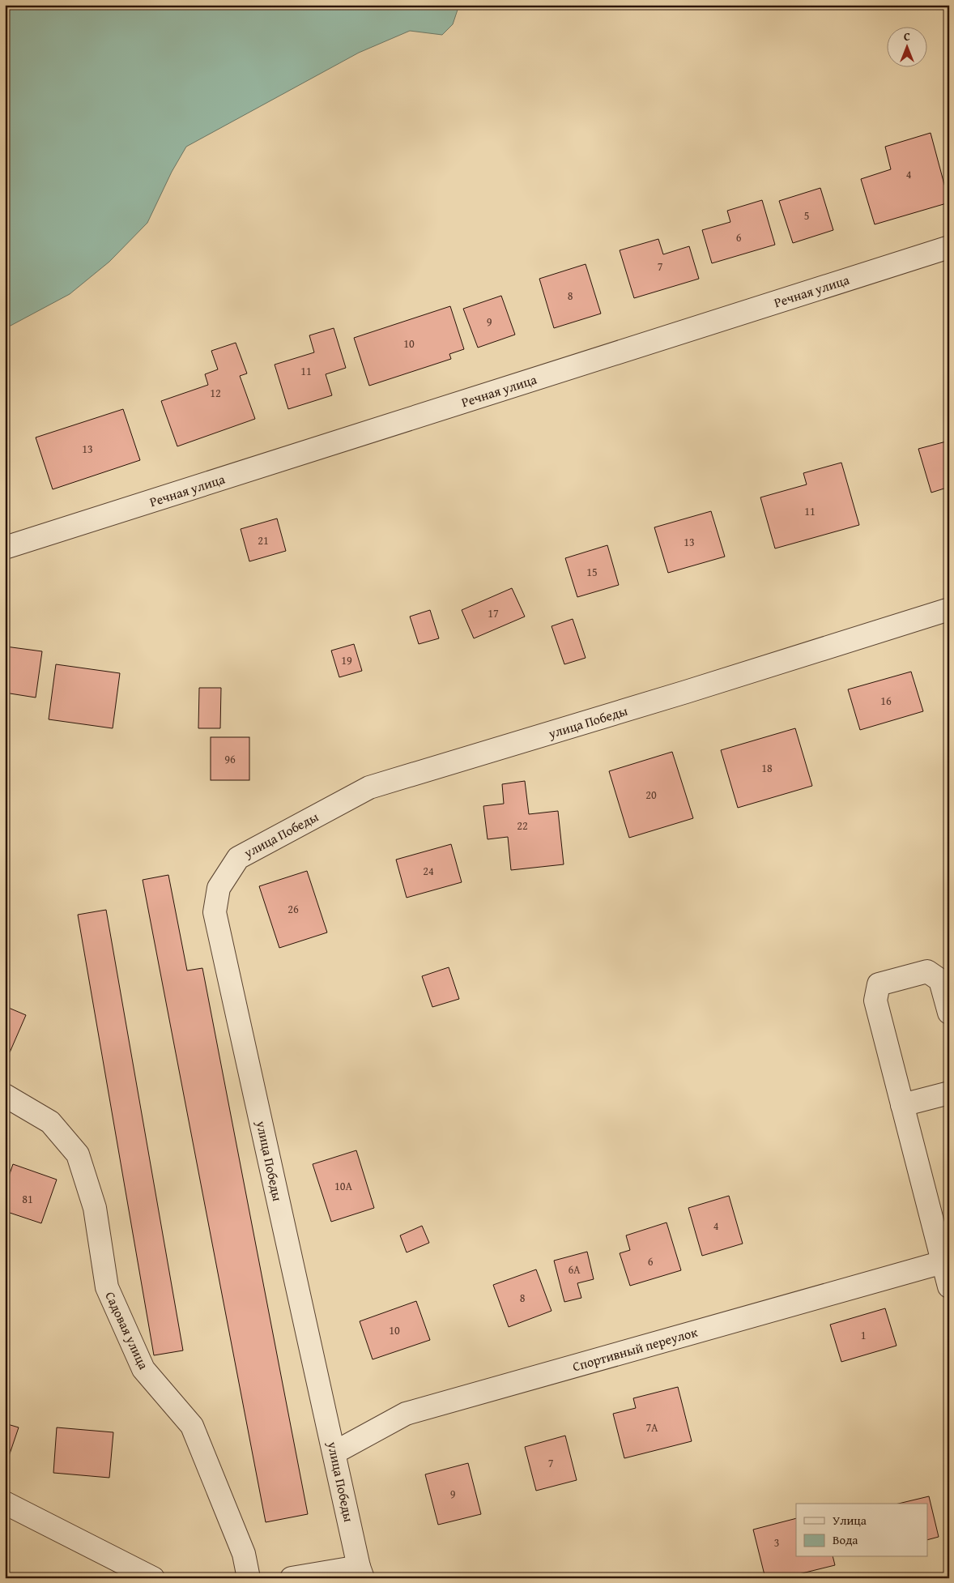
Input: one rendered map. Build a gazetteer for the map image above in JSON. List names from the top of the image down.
{
  "streets": {
    "street": [
      "Речная улица",
      "улица Победы",
      "Садовая улица",
      "Спортивный переулок"
    ]
  },
  "crossings": [
    ["улица Победы", "Спортивный переулок"]
  ],
  "house_numbers": [
    "4",
    "5",
    "6",
    "7",
    "8",
    "9",
    "10",
    "11",
    "12",
    "13",
    "11",
    "21",
    "13",
    "15",
    "17",
    "19",
    "16",
    "96",
    "18",
    "20",
    "22",
    "24",
    "26",
    "10А",
    "81",
    "4",
    "6",
    "6А",
    "8",
    "10",
    "1",
    "7А",
    "7",
    "9",
    "3"
  ],
  "legend": ["Улица", "Вода"],
  "north": "top"
}
